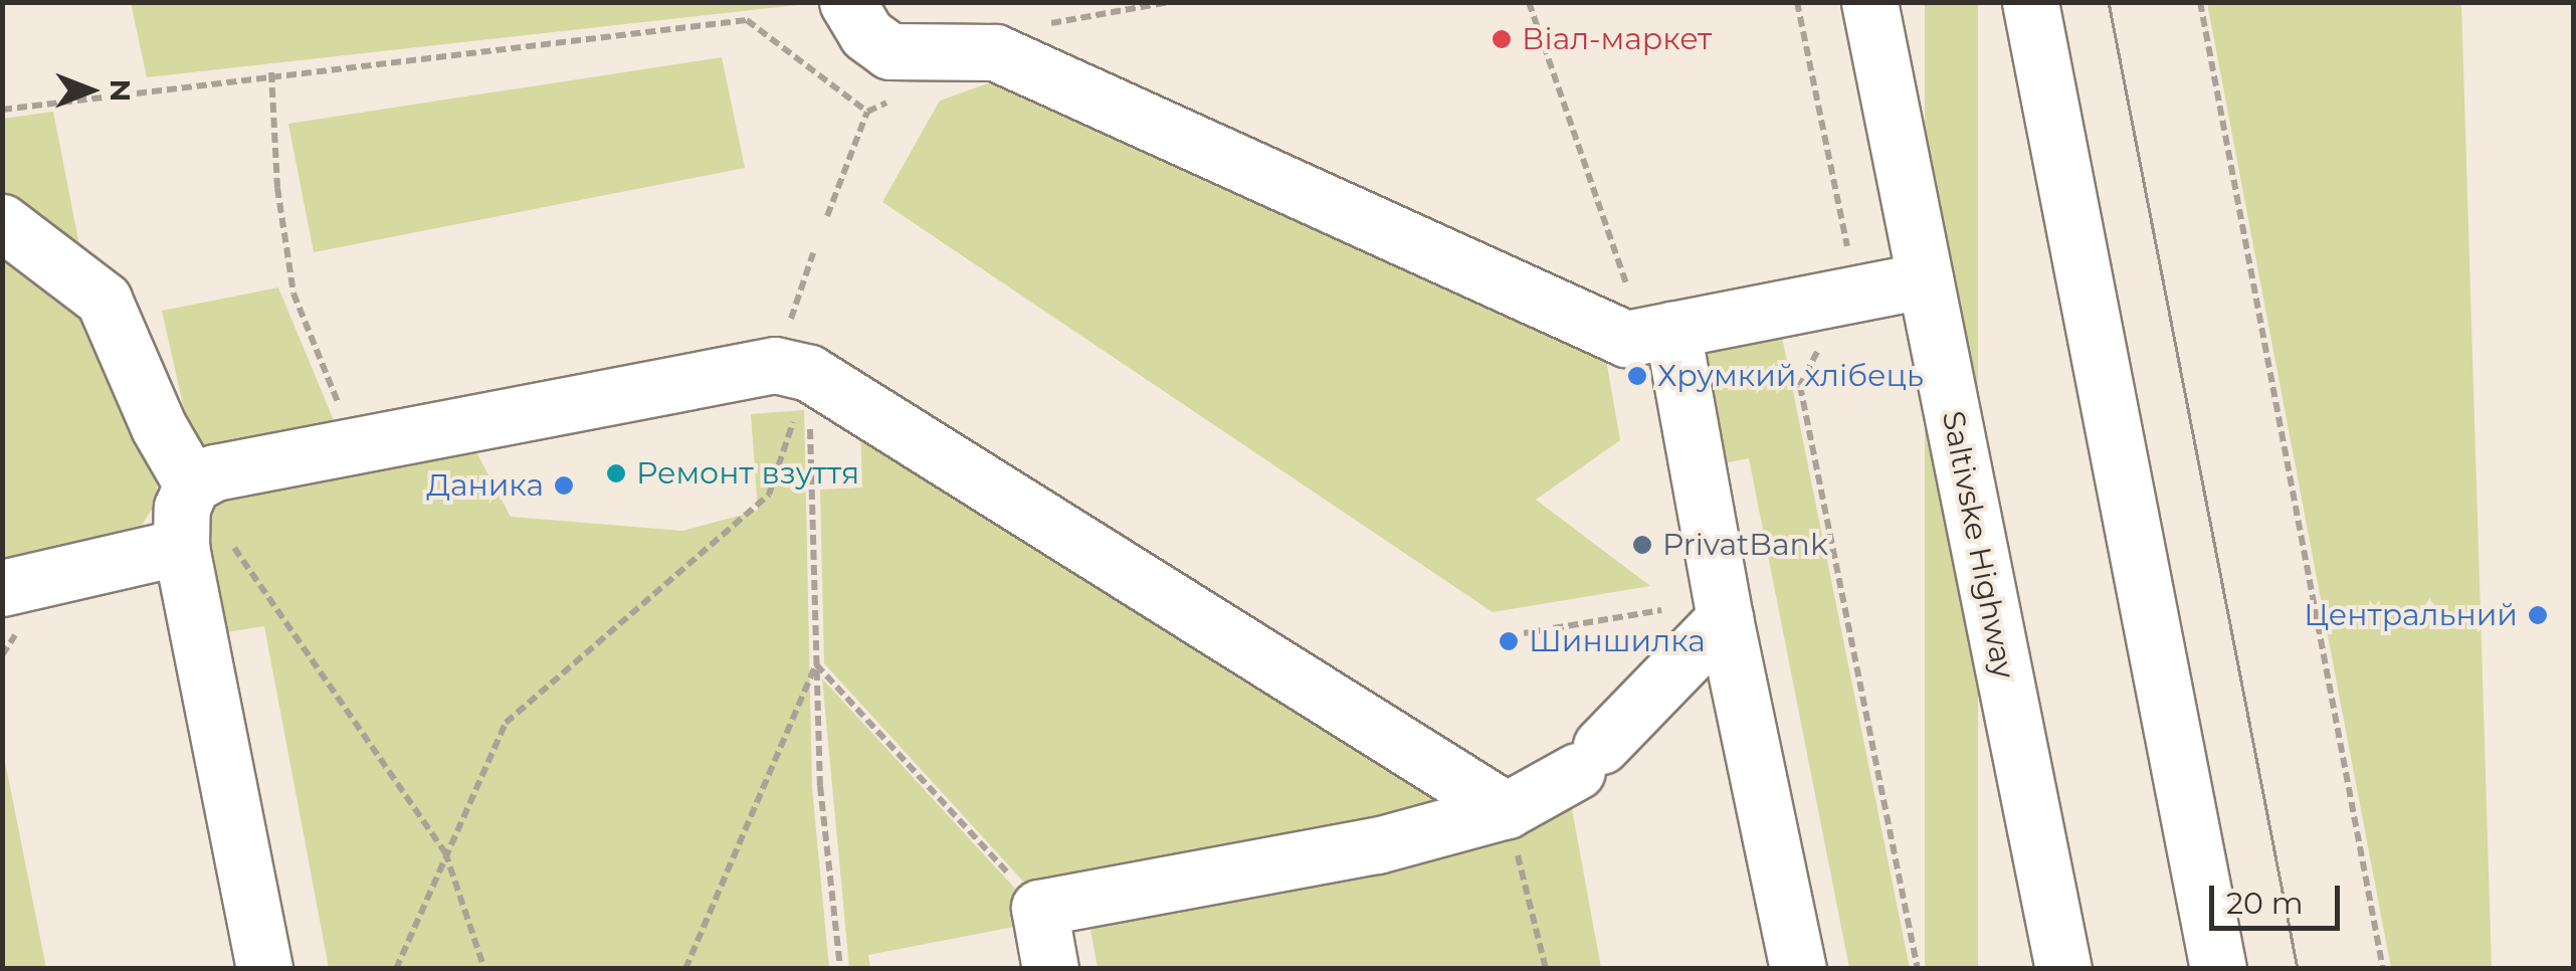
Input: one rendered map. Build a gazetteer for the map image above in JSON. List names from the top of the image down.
{
  "streets": {
    "main road": ["Saltivske Highway"]
  },
  "places": [
    "Віал-маркет",
    "Хрумкий хлібець",
    "Ремонт взуття",
    "Даника",
    "PrivatBank",
    "Центральний",
    "Шиншилка"
  ],
  "scale_bar": "20 m",
  "north": "right"
}
